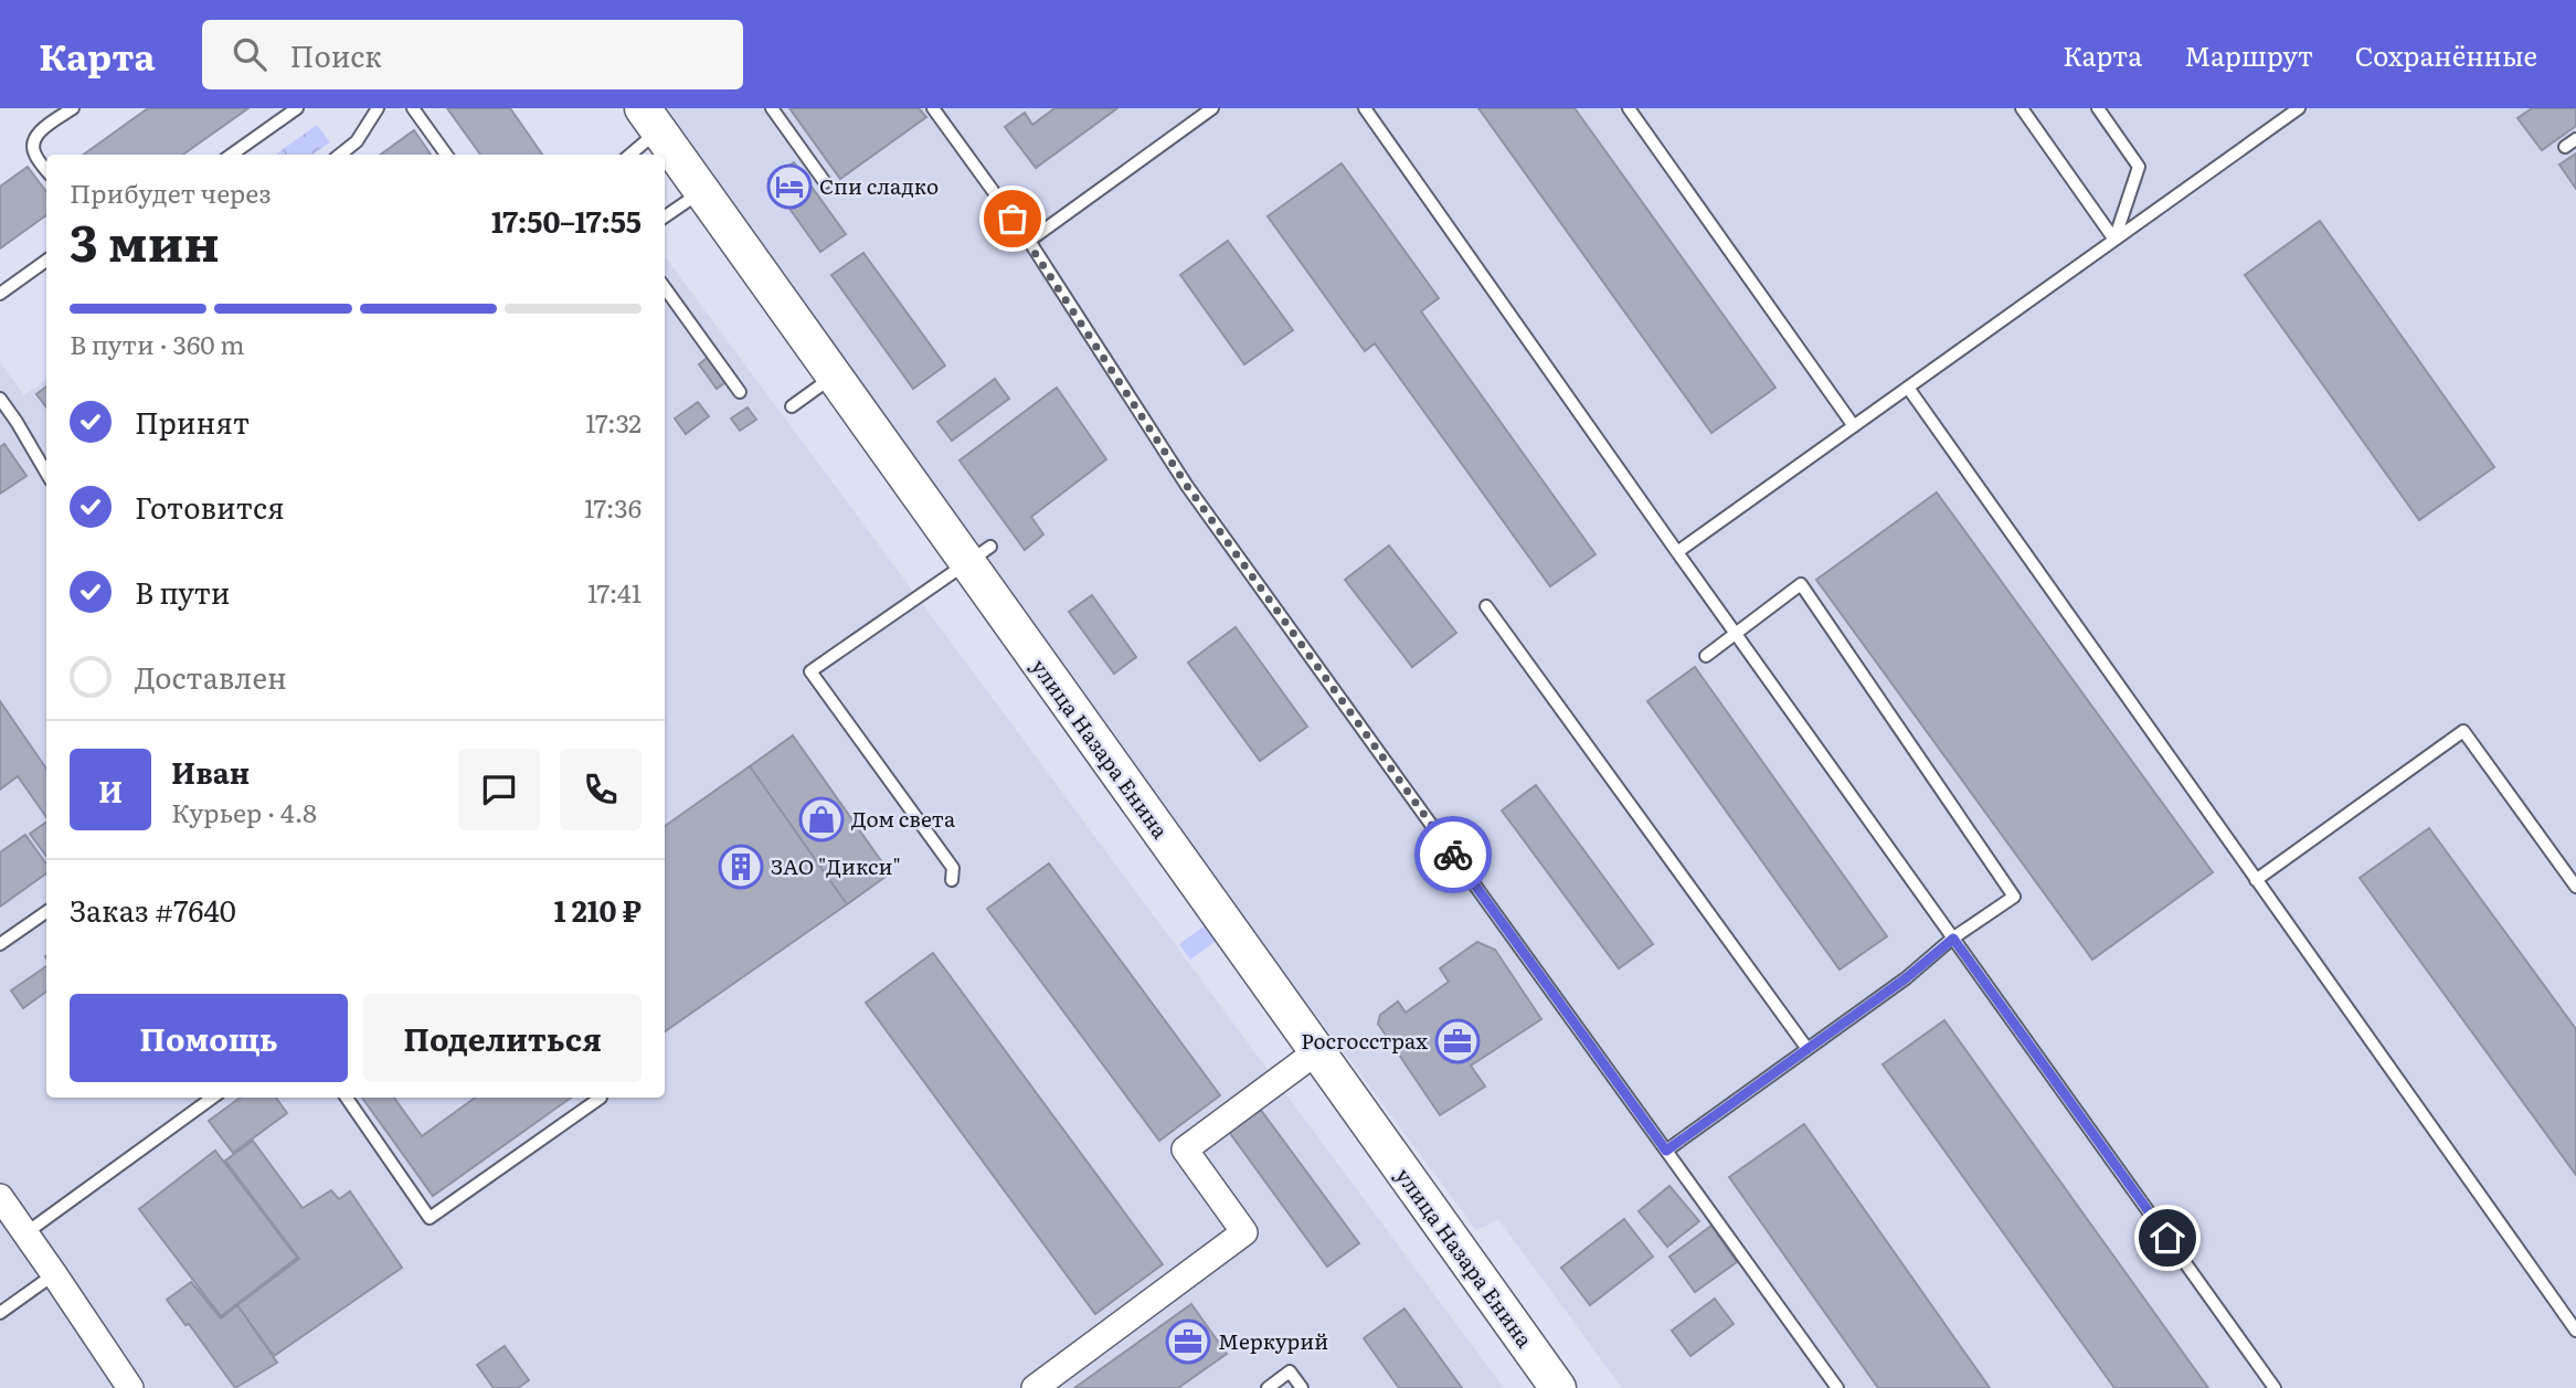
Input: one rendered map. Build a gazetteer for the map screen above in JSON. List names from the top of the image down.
{
  "streets": {
    "main road": ["улица Назара Енина"]
  },
  "places": {
    "hotel": ["Спи сладко"],
    "shop": ["Дом света"],
    "building": ["ЗАО \"Дикси\""],
    "office": ["Росгосстрах", "Меркурий"]
  },
  "page": {
    "header": "Карта",
    "search": "Поиск",
    "nav": ["Карта", "Маршрут", "Сохранённые"],
    "heading": ["3 мин", "Прибудет через", "17:50–17:55"],
    "panel": [
      "Иван",
      "Курьер · 4.8",
      "Заказ #7640",
      "1 210 ₽"
    ],
    "bar": "В пути · 360 m",
    "list": [
      ["Принят", "17:32"],
      ["Готовится", "17:36"],
      ["В пути", "17:41"],
      "Доставлен"
    ],
    "round": "И",
    "buttons": ["Помощь", "Поделиться"]
  }
}
